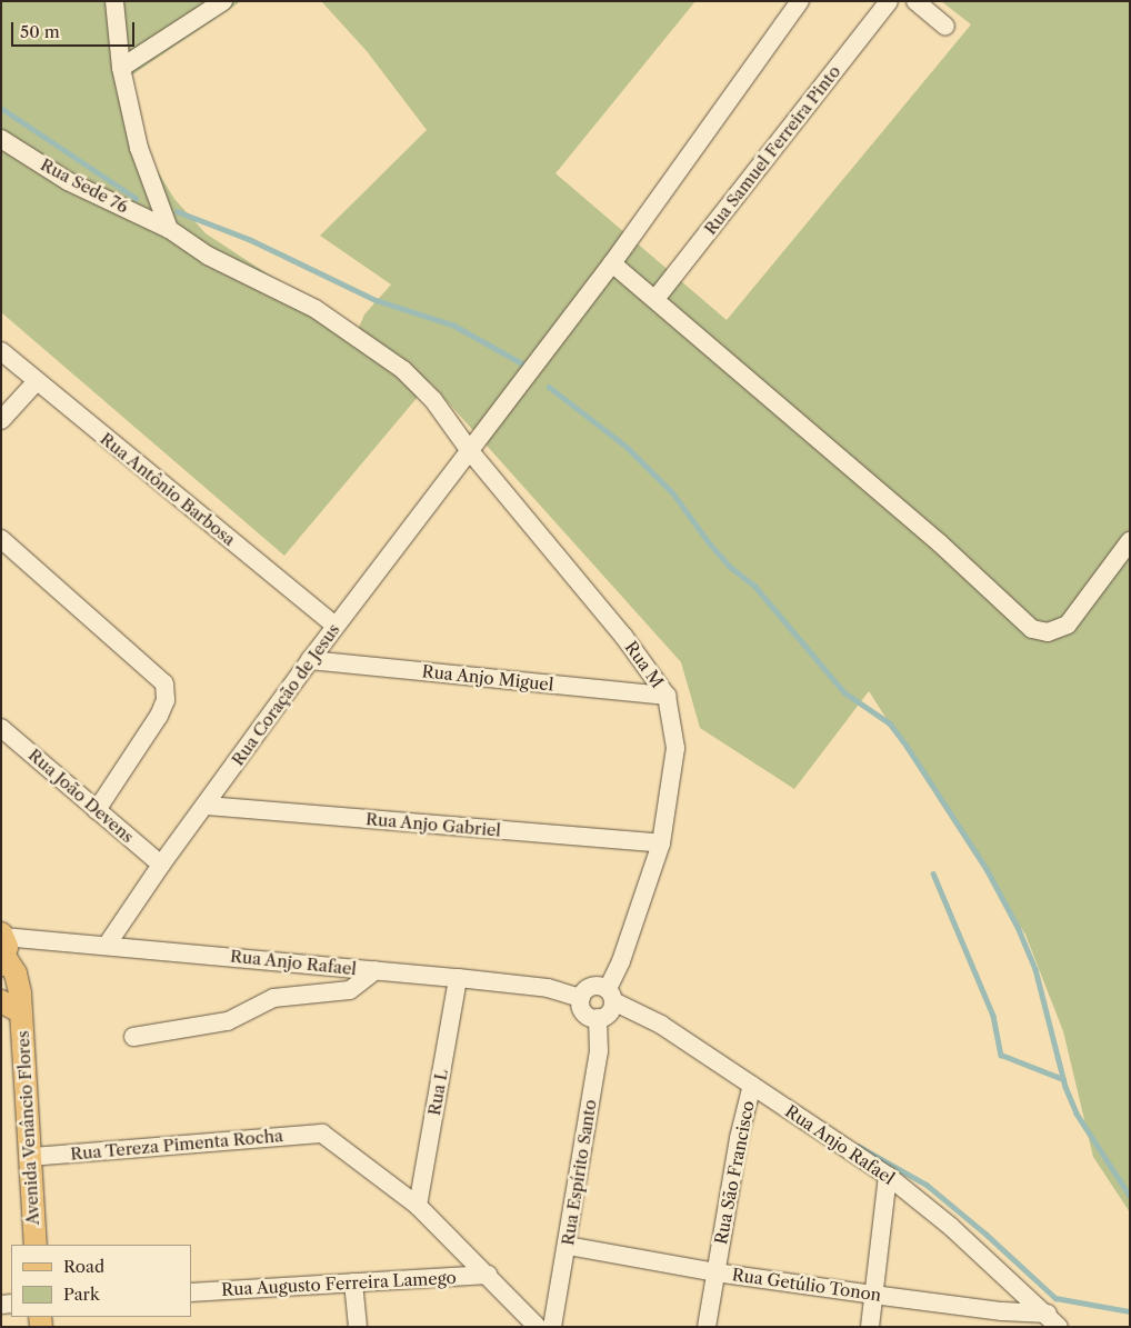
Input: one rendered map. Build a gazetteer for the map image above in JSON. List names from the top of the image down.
{
  "streets": {
    "main road": ["Avenida Venâncio Flores"],
    "street": [
      "Rua Samuel Ferreira Pinto",
      "Rua Sede 76",
      "Rua Antônio Barbosa",
      "Rua M",
      "Rua Anjo Miguel",
      "Rua Coração de Jesus",
      "Rua João Devens",
      "Rua Anjo Gabriel",
      "Rua Anjo Rafael",
      "Rua L",
      "Rua Tereza Pimenta Rocha",
      "Rua Espírito Santo",
      "Rua São Francisco",
      "Rua Augusto Ferreira Lamego",
      "Rua Getúlio Tonon"
    ]
  },
  "crossings": [
    ["Rua Sede 76", "Rua M"],
    ["Rua Sede 76", "Rua Coração de Jesus"],
    ["Rua Antônio Barbosa", "Rua Coração de Jesus"],
    ["Rua M", "Rua Anjo Miguel"],
    ["Rua M", "Rua Coração de Jesus"],
    ["Rua M", "Rua Anjo Gabriel"],
    ["Rua M", "Rua Anjo Rafael"],
    ["Rua M", "Rua Espírito Santo"],
    ["Rua Anjo Miguel", "Rua Coração de Jesus"],
    ["Rua Coração de Jesus", "Rua João Devens"],
    ["Rua Coração de Jesus", "Rua Anjo Gabriel"],
    ["Rua Coração de Jesus", "Rua Anjo Rafael"],
    ["Rua Anjo Rafael", "Rua L"],
    ["Rua Anjo Rafael", "Avenida Venâncio Flores"],
    ["Rua Anjo Rafael", "Rua Espírito Santo"],
    ["Rua Anjo Rafael", "Rua São Francisco"],
    ["Rua Anjo Rafael", "Rua Getúlio Tonon"],
    ["Rua L", "Rua Tereza Pimenta Rocha"],
    ["Avenida Venâncio Flores", "Rua Tereza Pimenta Rocha"],
    ["Rua Espírito Santo", "Rua Getúlio Tonon"],
    ["Rua São Francisco", "Rua Getúlio Tonon"]
  ],
  "legend": ["Road", "Park"],
  "scale_bar": "50 m"
}
